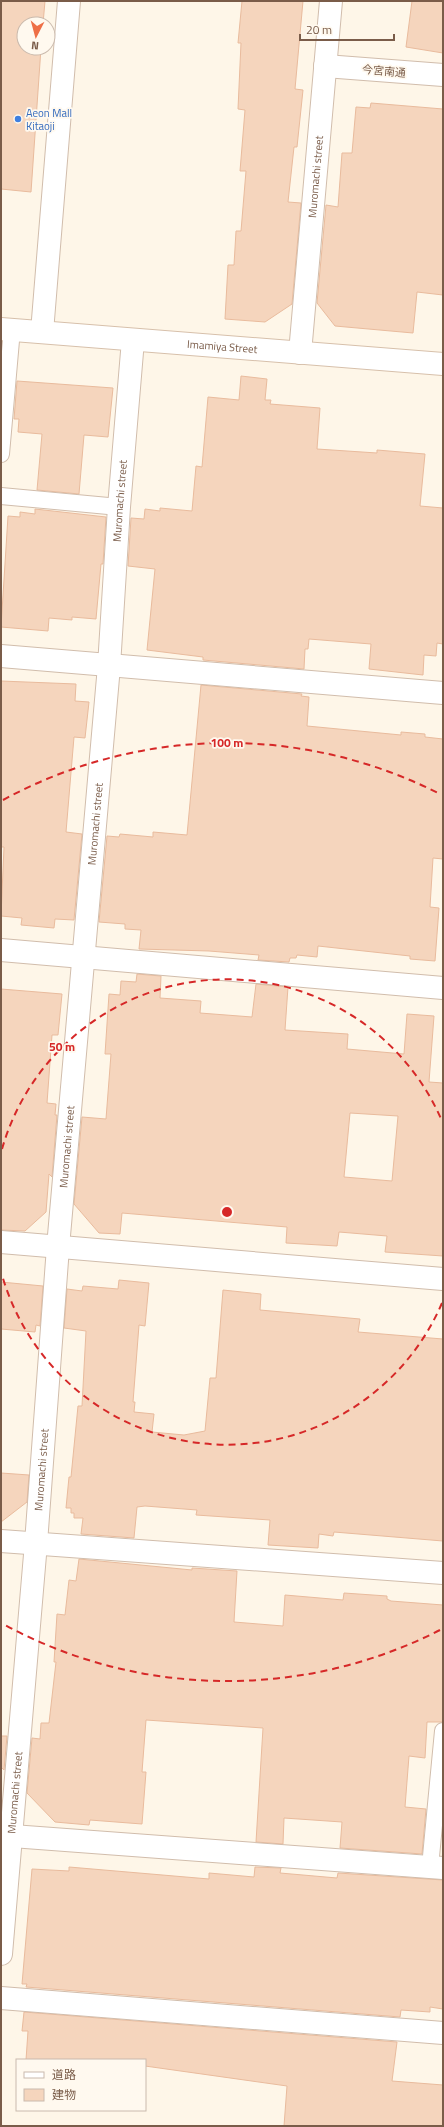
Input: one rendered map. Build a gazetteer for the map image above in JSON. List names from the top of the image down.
{
  "streets": {
    "street": ["今宮南通", "Muromachi street", "Imamiya Street"]
  },
  "crossings": [
    ["今宮南通", "Muromachi street"],
    ["Muromachi street", "Imamiya Street"]
  ],
  "places": ["Aeon Mall Kitaoji"],
  "legend": ["道路", "建物"],
  "scale_bar": "20 m",
  "north": "bottom",
  "rings": ["100 m", "50 m"]
}
